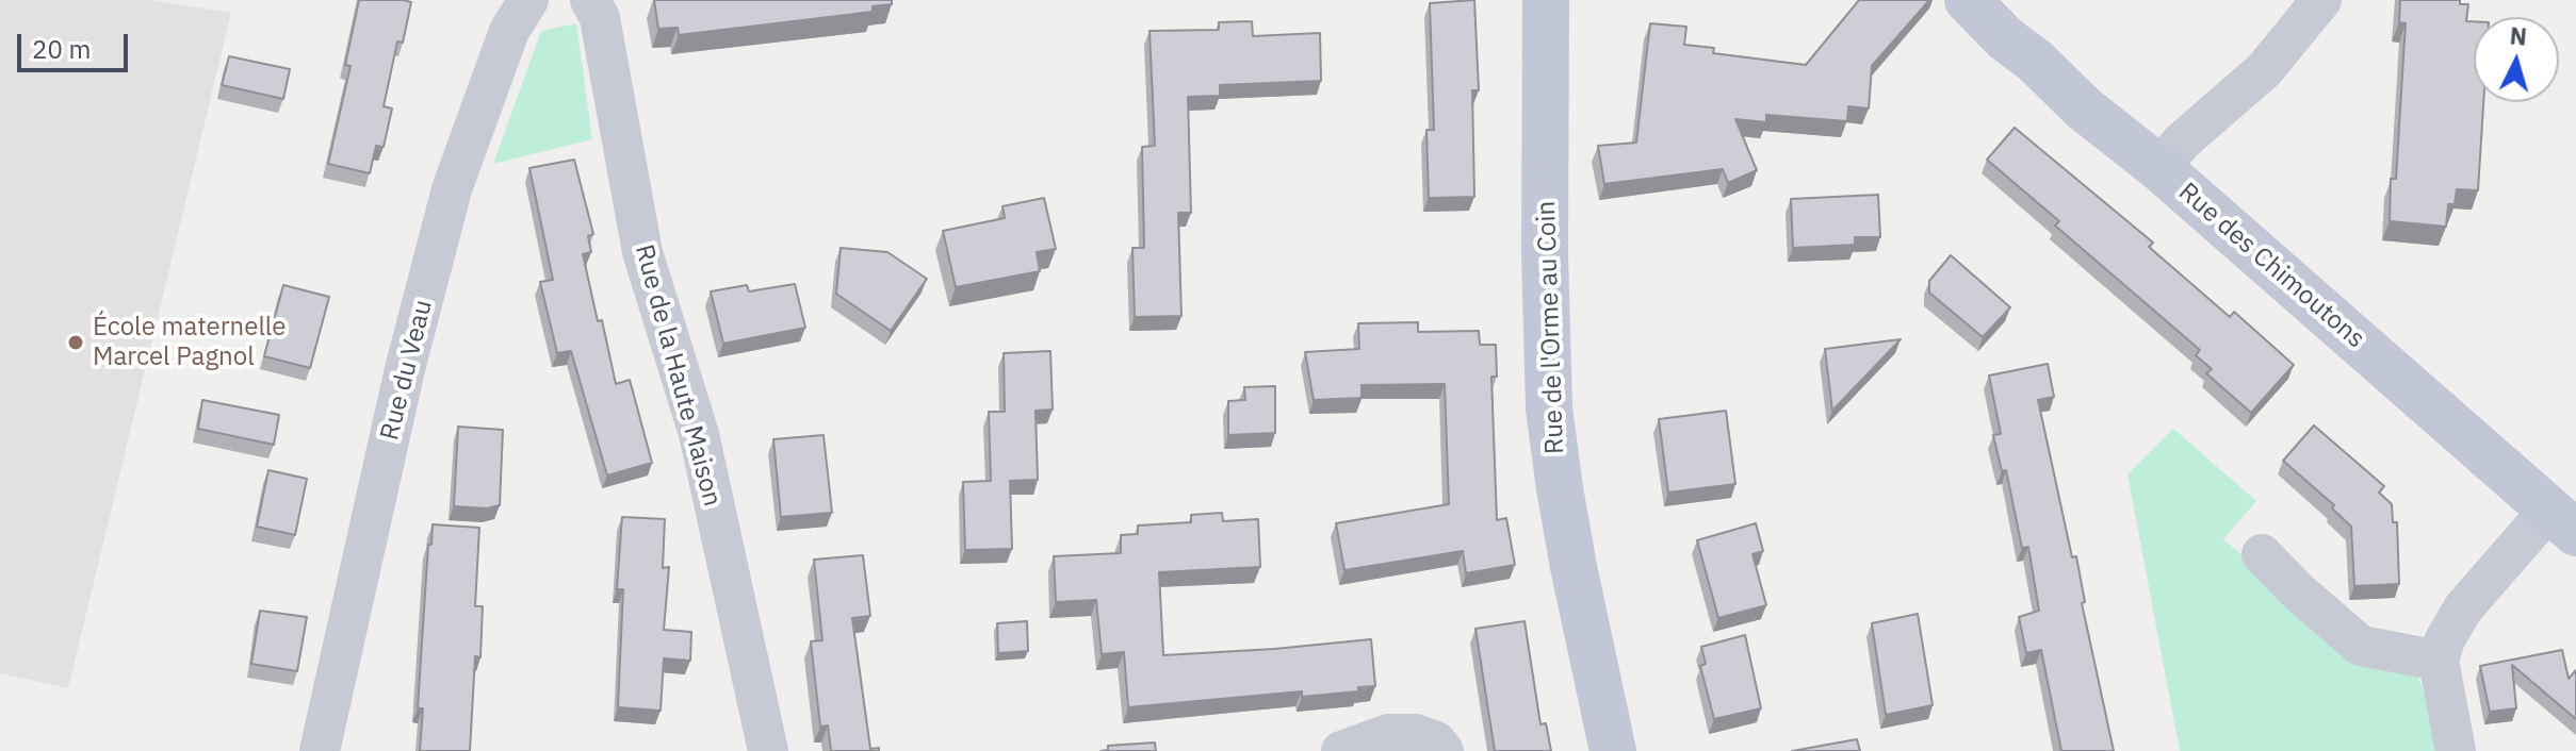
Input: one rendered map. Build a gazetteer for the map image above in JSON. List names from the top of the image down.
{
  "streets": {
    "main road": ["Rue des Chimoutons", "Rue de l'Orme au Coin"],
    "street": ["Rue du Veau", "Rue de la Haute Maison"]
  },
  "places": ["École maternelle Marcel Pagnol"],
  "scale_bar": "20 m",
  "north": "top"
}
